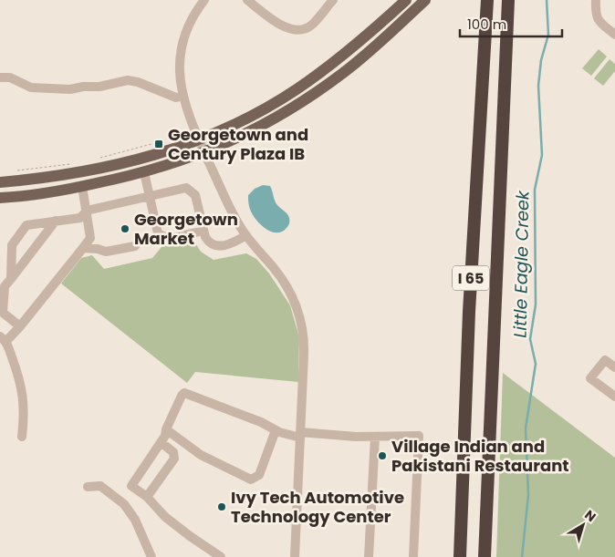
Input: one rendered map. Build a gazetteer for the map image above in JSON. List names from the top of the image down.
{
  "streets": {
    "highway": ["I 65"]
  },
  "water": ["Little Eagle Creek"],
  "places": {
    "transit": ["Georgetown and Century Plaza IB"],
    "other": ["Georgetown Market", "Village Indian and Pakistani Restaurant", "Ivy Tech Automotive Technology Center"]
  },
  "scale_bar": "100 m",
  "north": "top right"
}
